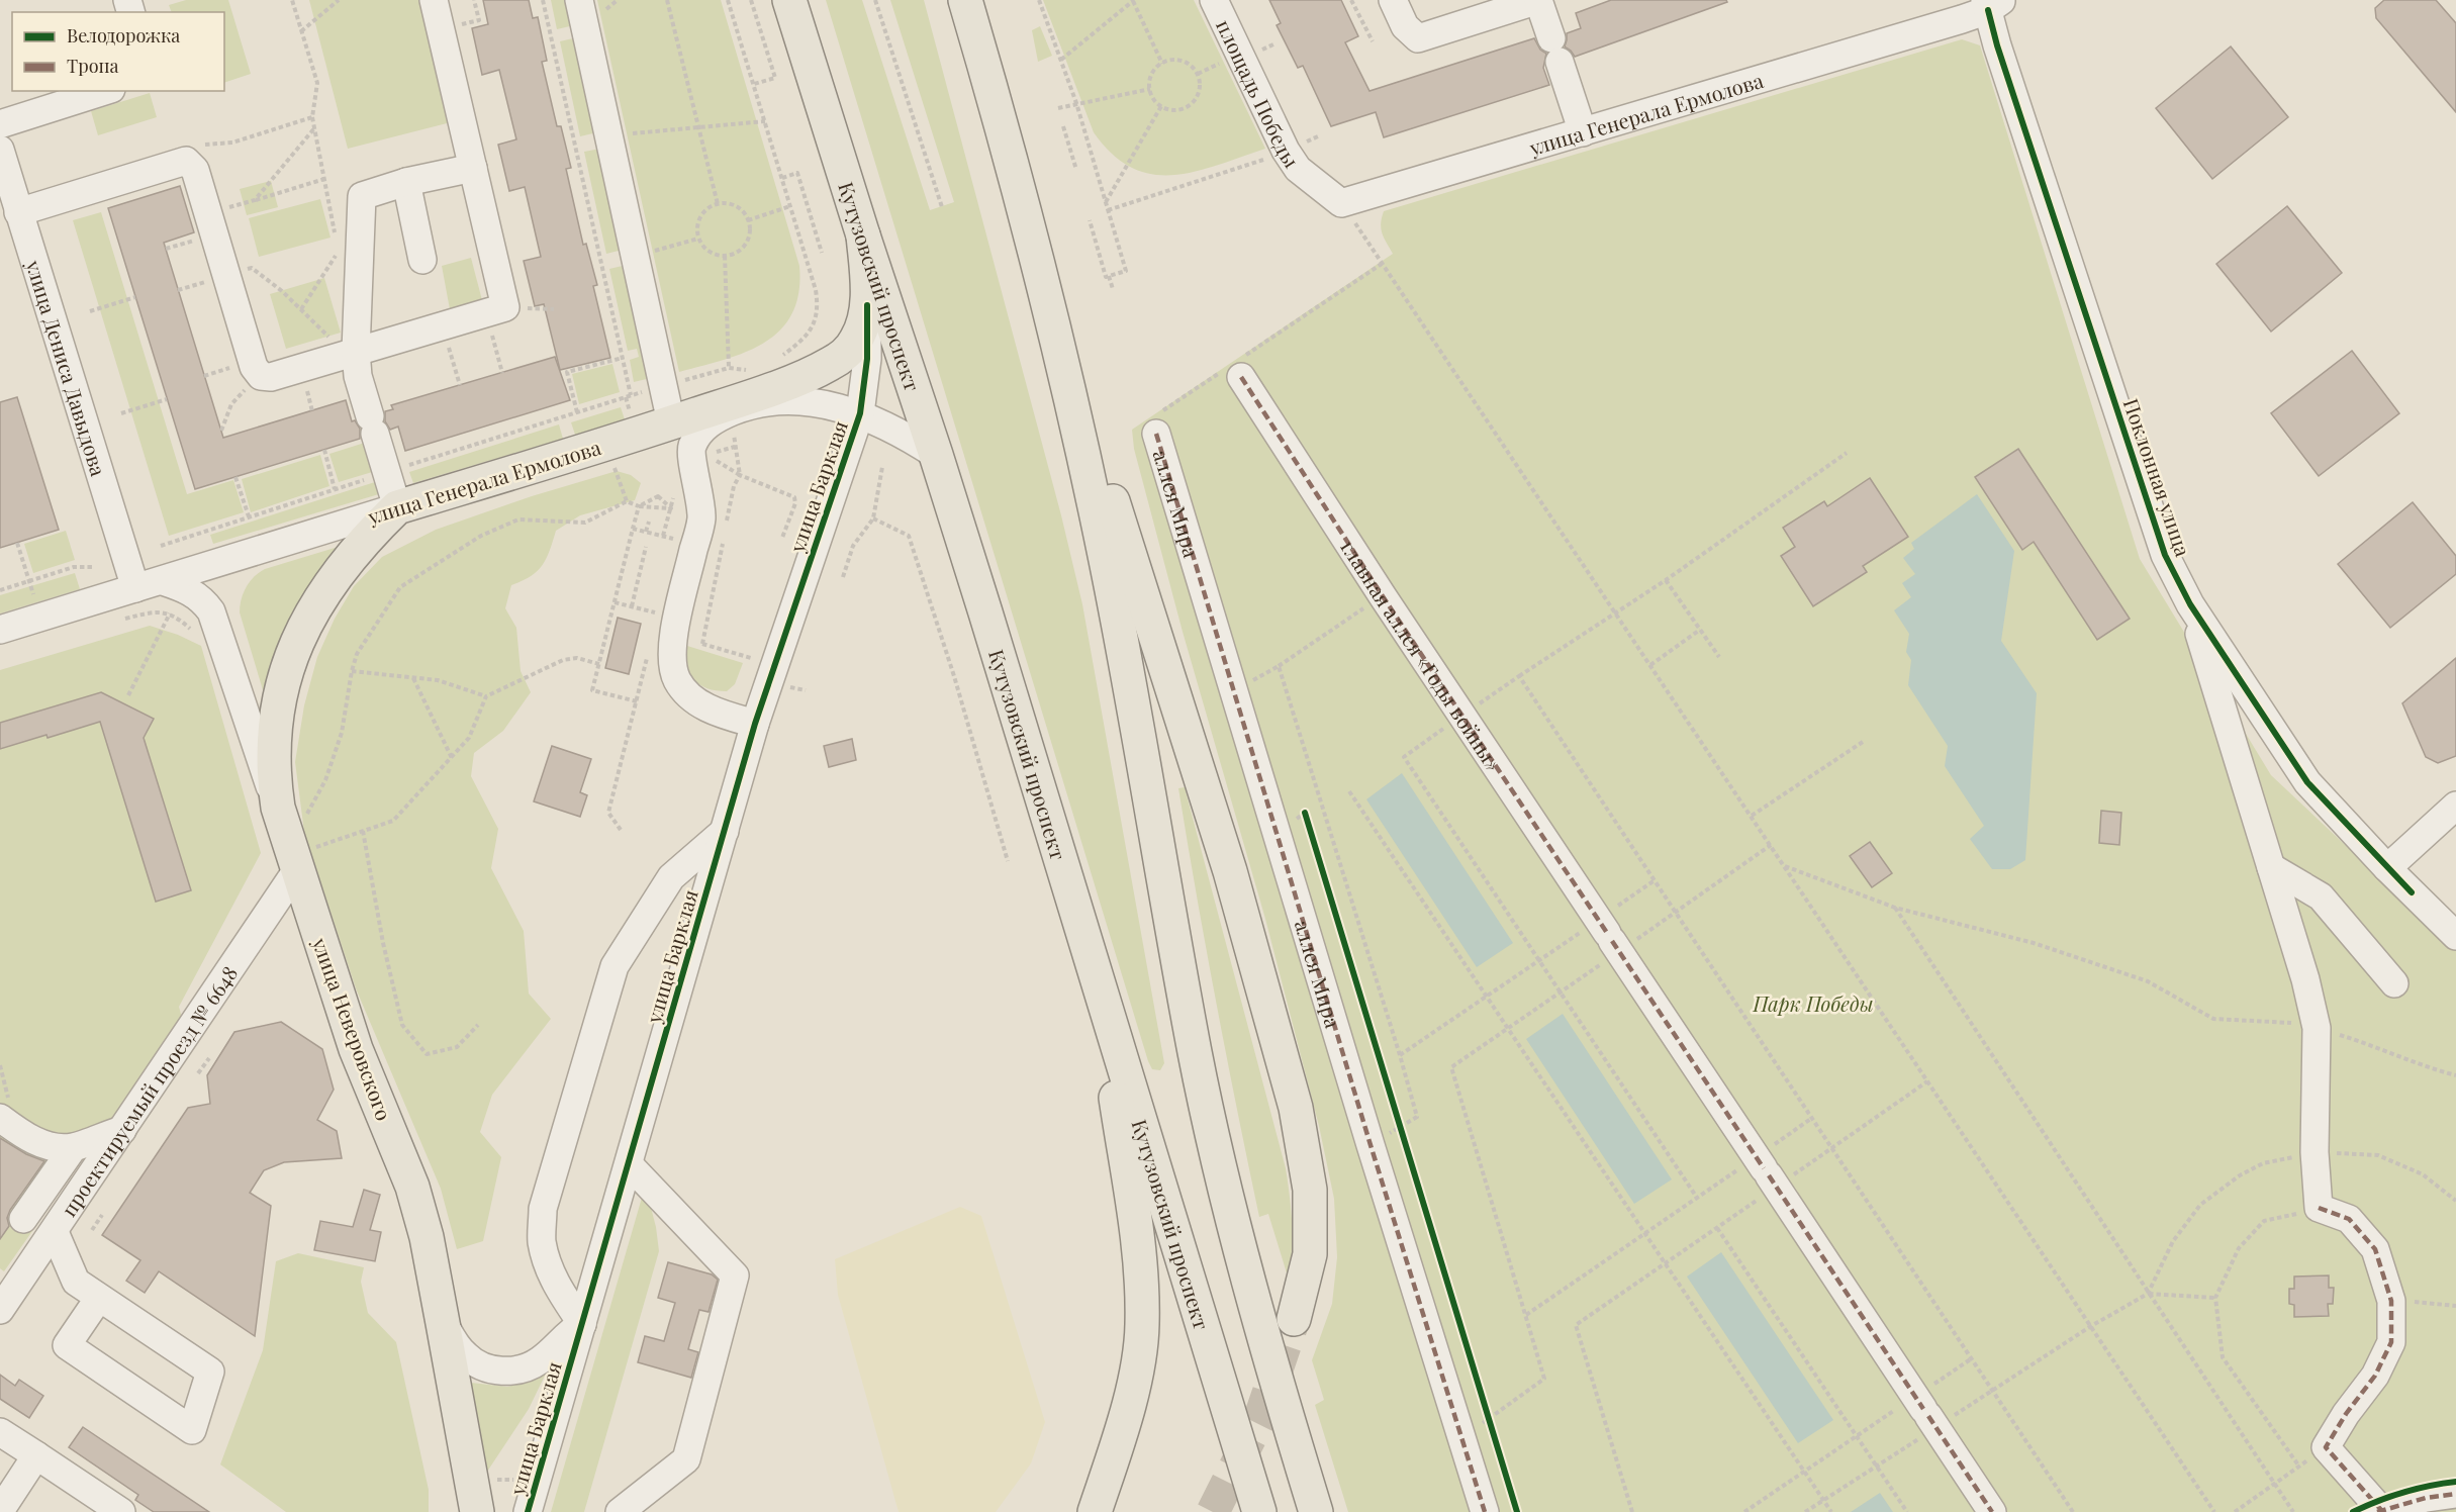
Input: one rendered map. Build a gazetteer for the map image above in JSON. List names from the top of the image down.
{
  "streets": {
    "main road": ["улица Генерала Ермолова", "Кутузовский проспект", "улица Неверовского"],
    "street": [
      "площадь Победы",
      "улица Дениса Давыдова",
      "Поклонная улица",
      "улица Барклая",
      "аллея Мира",
      "главная аллея «Годы войны»",
      "проектируемый проезд № 6648"
    ]
  },
  "crossings": [
    ["площадь Победы", "улица Генерала Ермолова"],
    ["улица Генерала Ермолова", "Кутузовский проспект"],
    ["улица Генерала Ермолова", "улица Дениса Давыдова"],
    ["улица Генерала Ермолова", "Поклонная улица"],
    ["улица Генерала Ермолова", "улица Барклая"],
    ["улица Генерала Ермолова", "улица Неверовского"],
    ["улица Неверовского", "проектируемый проезд № 6648"]
  ],
  "parks": ["Парк Победы"],
  "legend": ["Велодорожка", "Тропа"]
}
